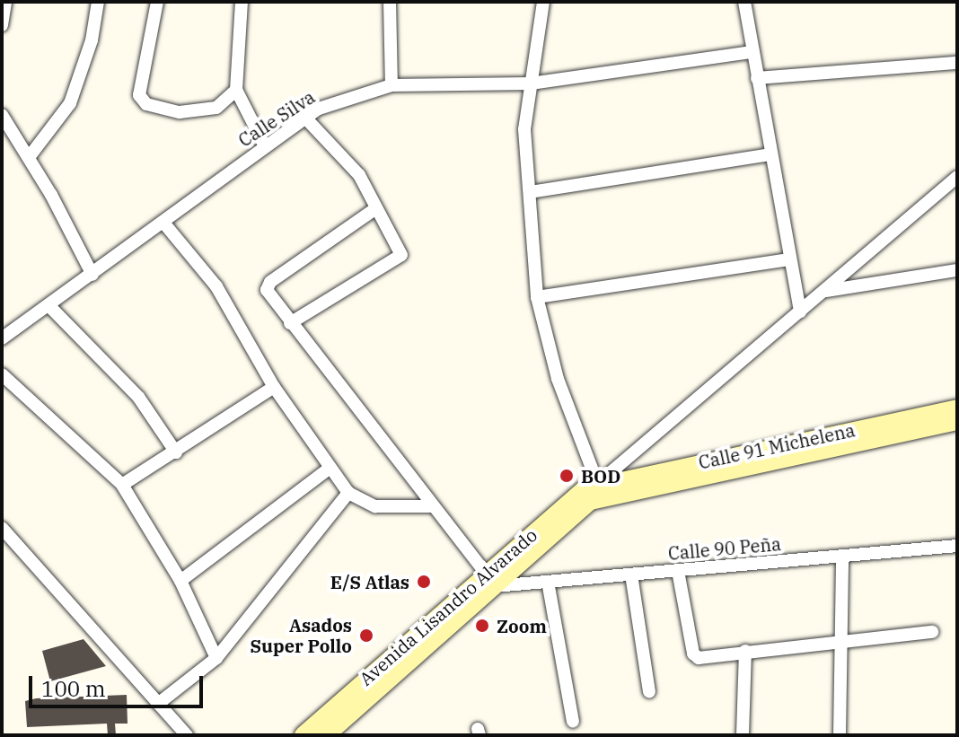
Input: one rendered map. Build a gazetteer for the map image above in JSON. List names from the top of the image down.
{
  "streets": {
    "street": [
      "Calle Silva",
      "Calle 91 Michelena",
      "Calle 90 Peña",
      "Avenida Lisandro Alvarado"
    ]
  },
  "crossings": [
    ["Calle 91 Michelena", "Avenida Lisandro Alvarado"],
    ["Calle 90 Peña", "Avenida Lisandro Alvarado"]
  ],
  "places": [
    "BOD",
    "E/S Atlas",
    "Zoom",
    "Asados Super Pollo"
  ],
  "scale_bar": "100 m"
}
